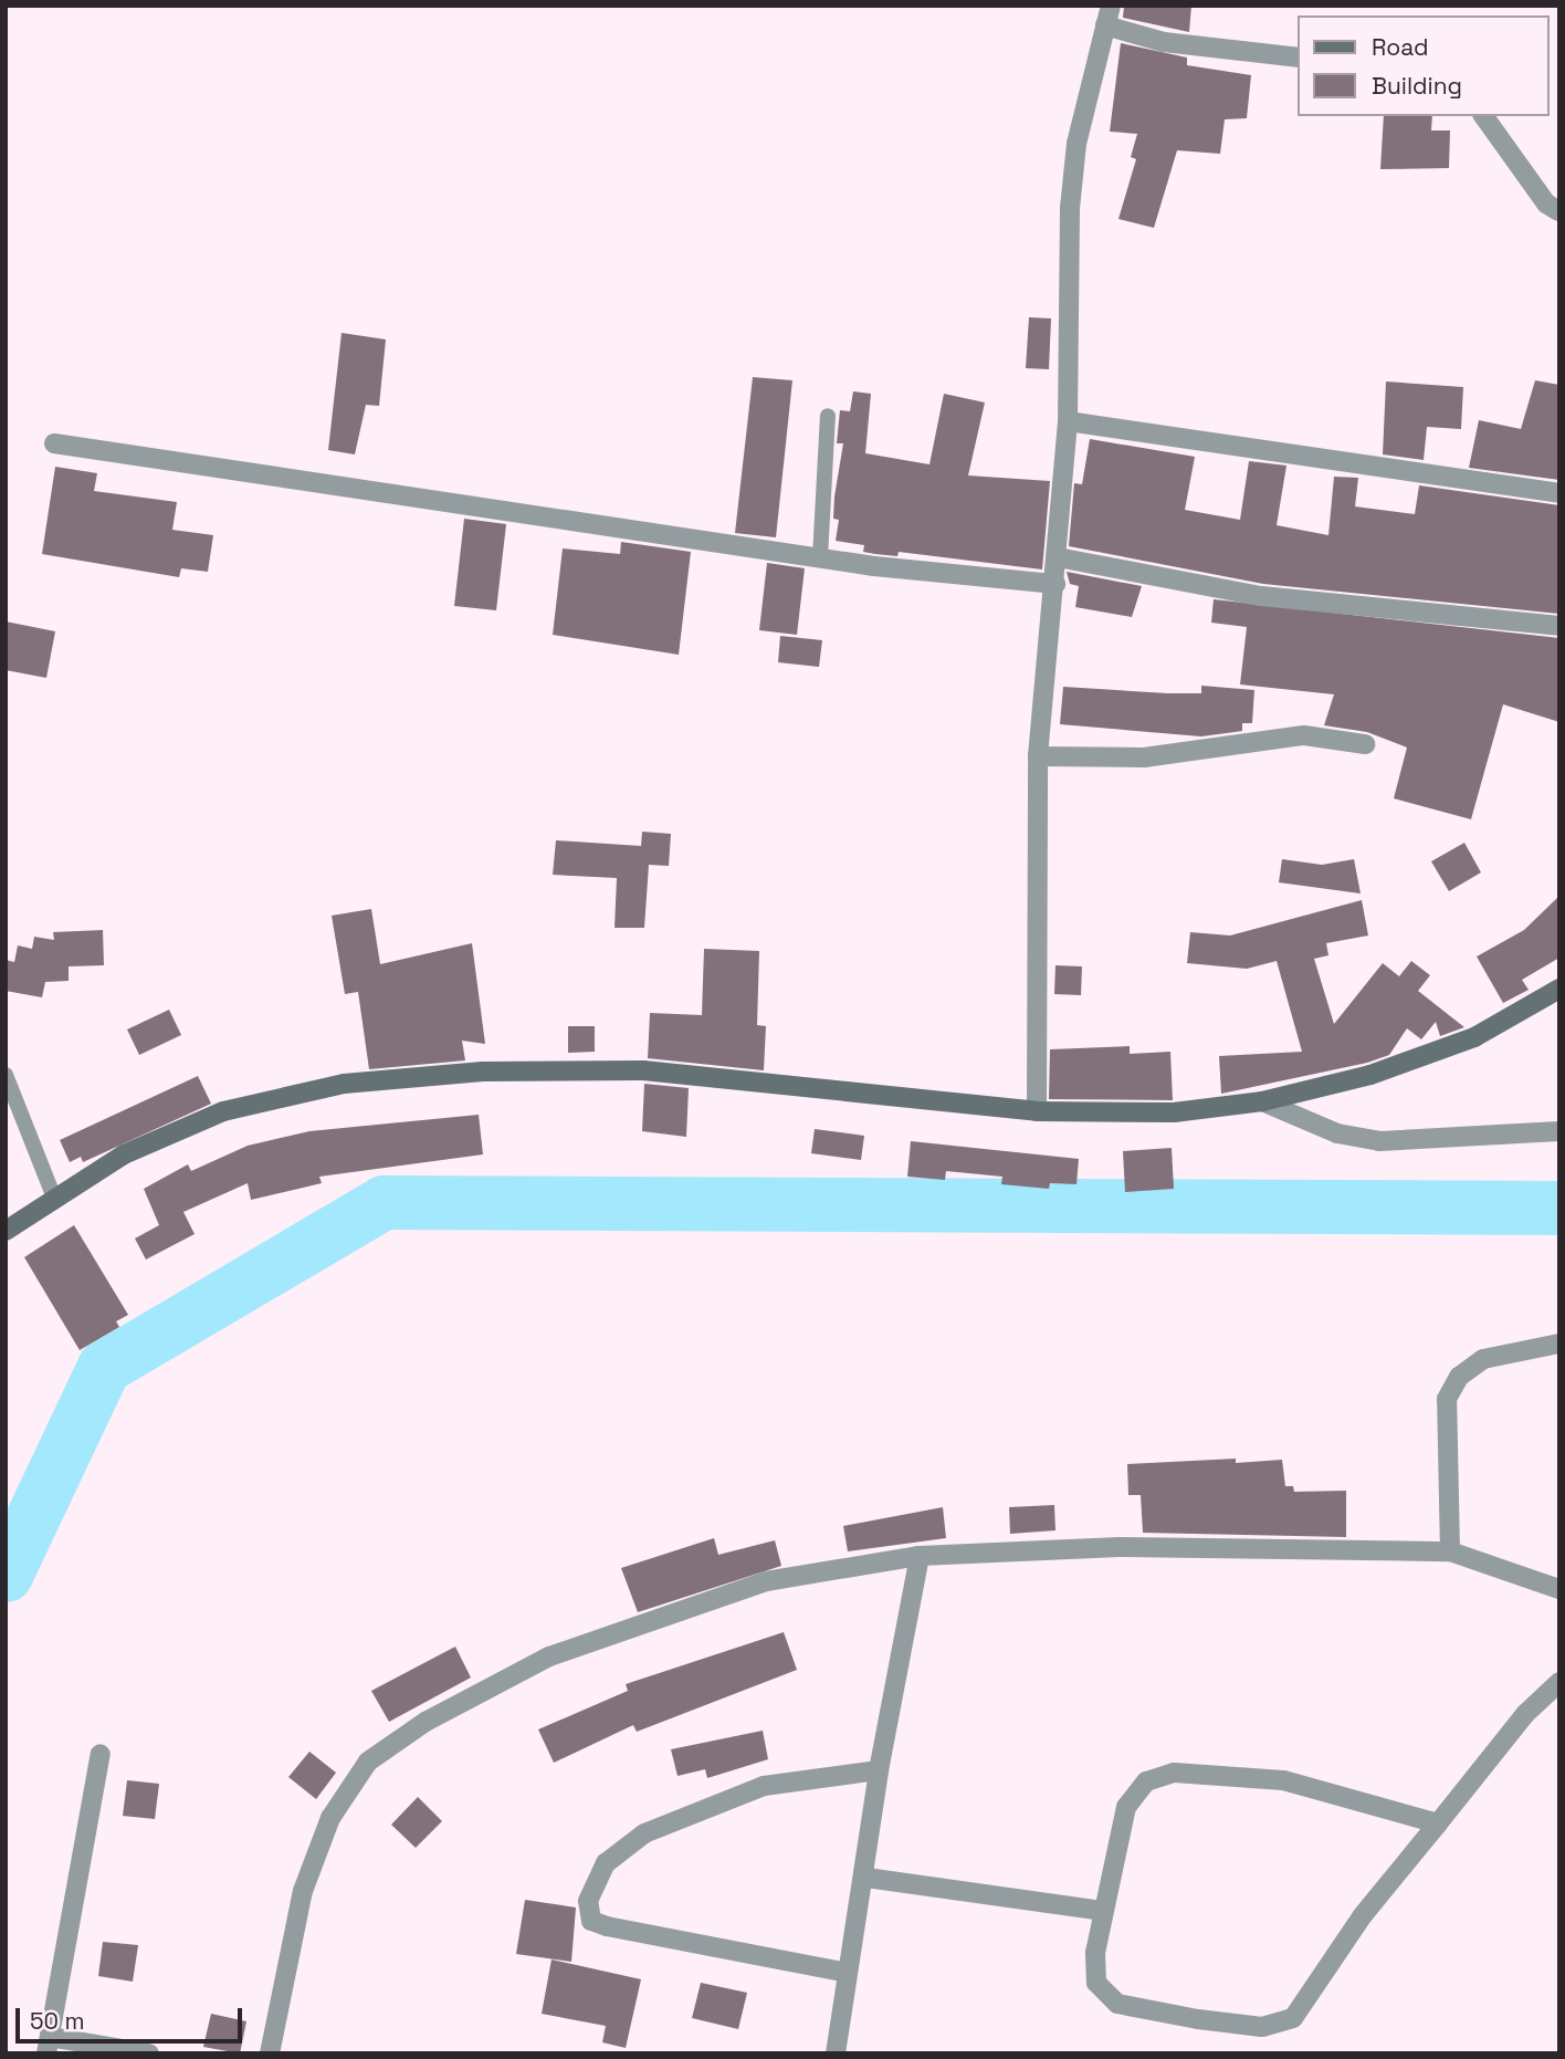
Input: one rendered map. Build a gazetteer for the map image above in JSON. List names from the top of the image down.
{
  "legend": ["Road", "Building"],
  "scale_bar": "50 m"
}
